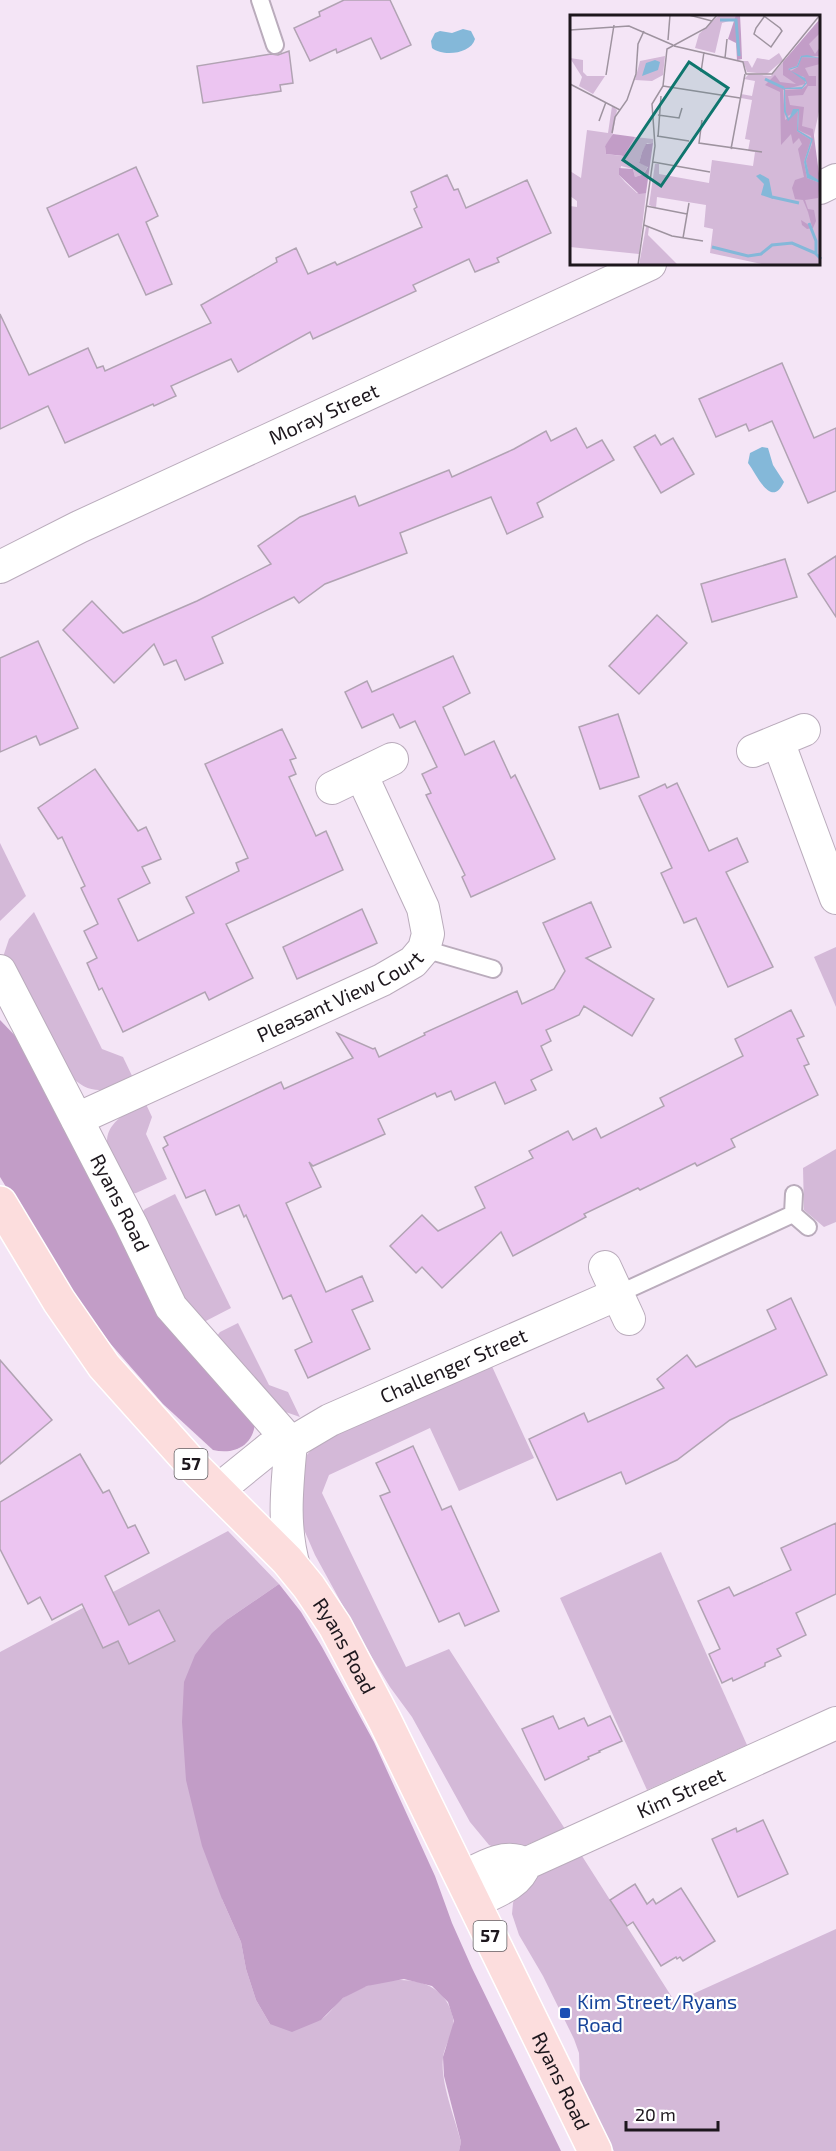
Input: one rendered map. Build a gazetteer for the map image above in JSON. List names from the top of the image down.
{
  "streets": {
    "main road": ["Ryans Road", "57"],
    "street": [
      "Moray Street",
      "Pleasant View Court",
      "Challenger Street",
      "Kim Street"
    ]
  },
  "crossings": [
    ["Pleasant View Court", "Ryans Road"],
    ["Ryans Road", "Challenger Street"],
    ["Ryans Road", "Kim Street"]
  ],
  "places": {
    "transit": ["Kim Street/Ryans Road"]
  },
  "scale_bar": "20 m"
}
